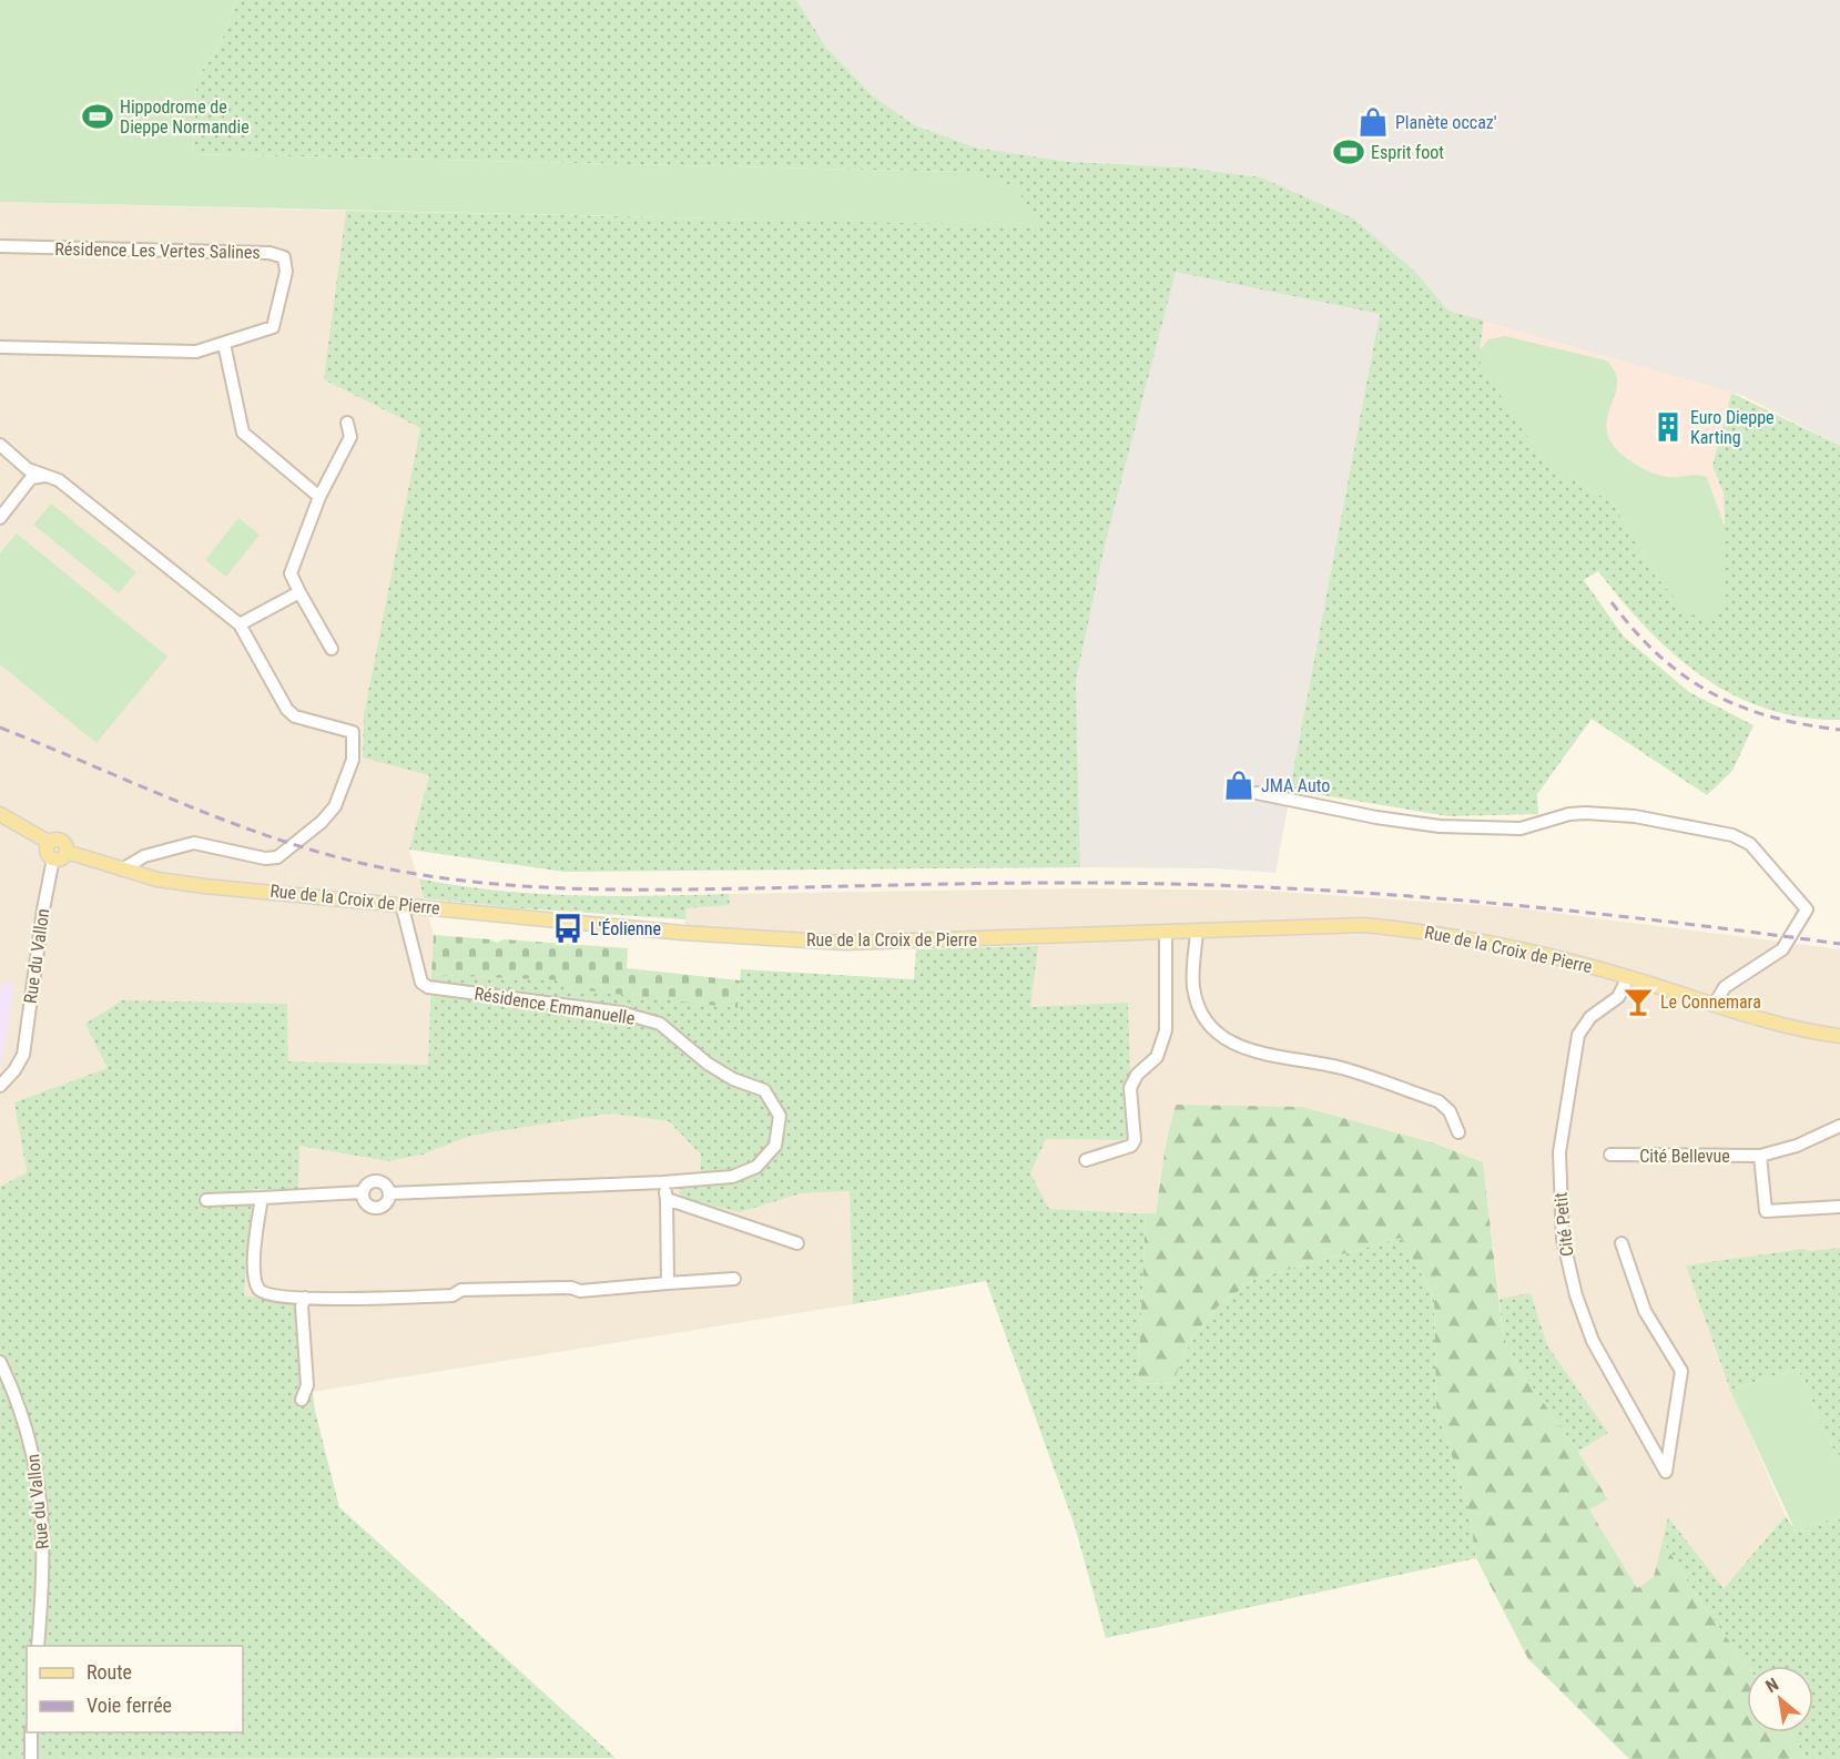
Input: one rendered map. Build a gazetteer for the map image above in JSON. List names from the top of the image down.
{
  "streets": {
    "main road": ["Rue de la Croix de Pierre"],
    "street": [
      "Résidence Les Vertes Salines",
      "Rue du Vallon",
      "Résidence Emmanuelle",
      "Cité Bellevue",
      "Cité Petit"
    ]
  },
  "crossings": [
    ["Rue de la Croix de Pierre", "Rue du Vallon"],
    ["Rue de la Croix de Pierre", "Résidence Emmanuelle"],
    ["Rue de la Croix de Pierre", "Cité Petit"]
  ],
  "places": {
    "sports": ["Hippodrome de Dieppe Normandie", "Esprit foot"],
    "shop": ["Planète occaz'", "JMA Auto"],
    "building": ["Euro Dieppe Karting"],
    "bus stop": ["L'Éolienne"],
    "bar": ["Le Connemara"]
  },
  "legend": ["Route", "Voie ferrée"],
  "north": "top left"
}
